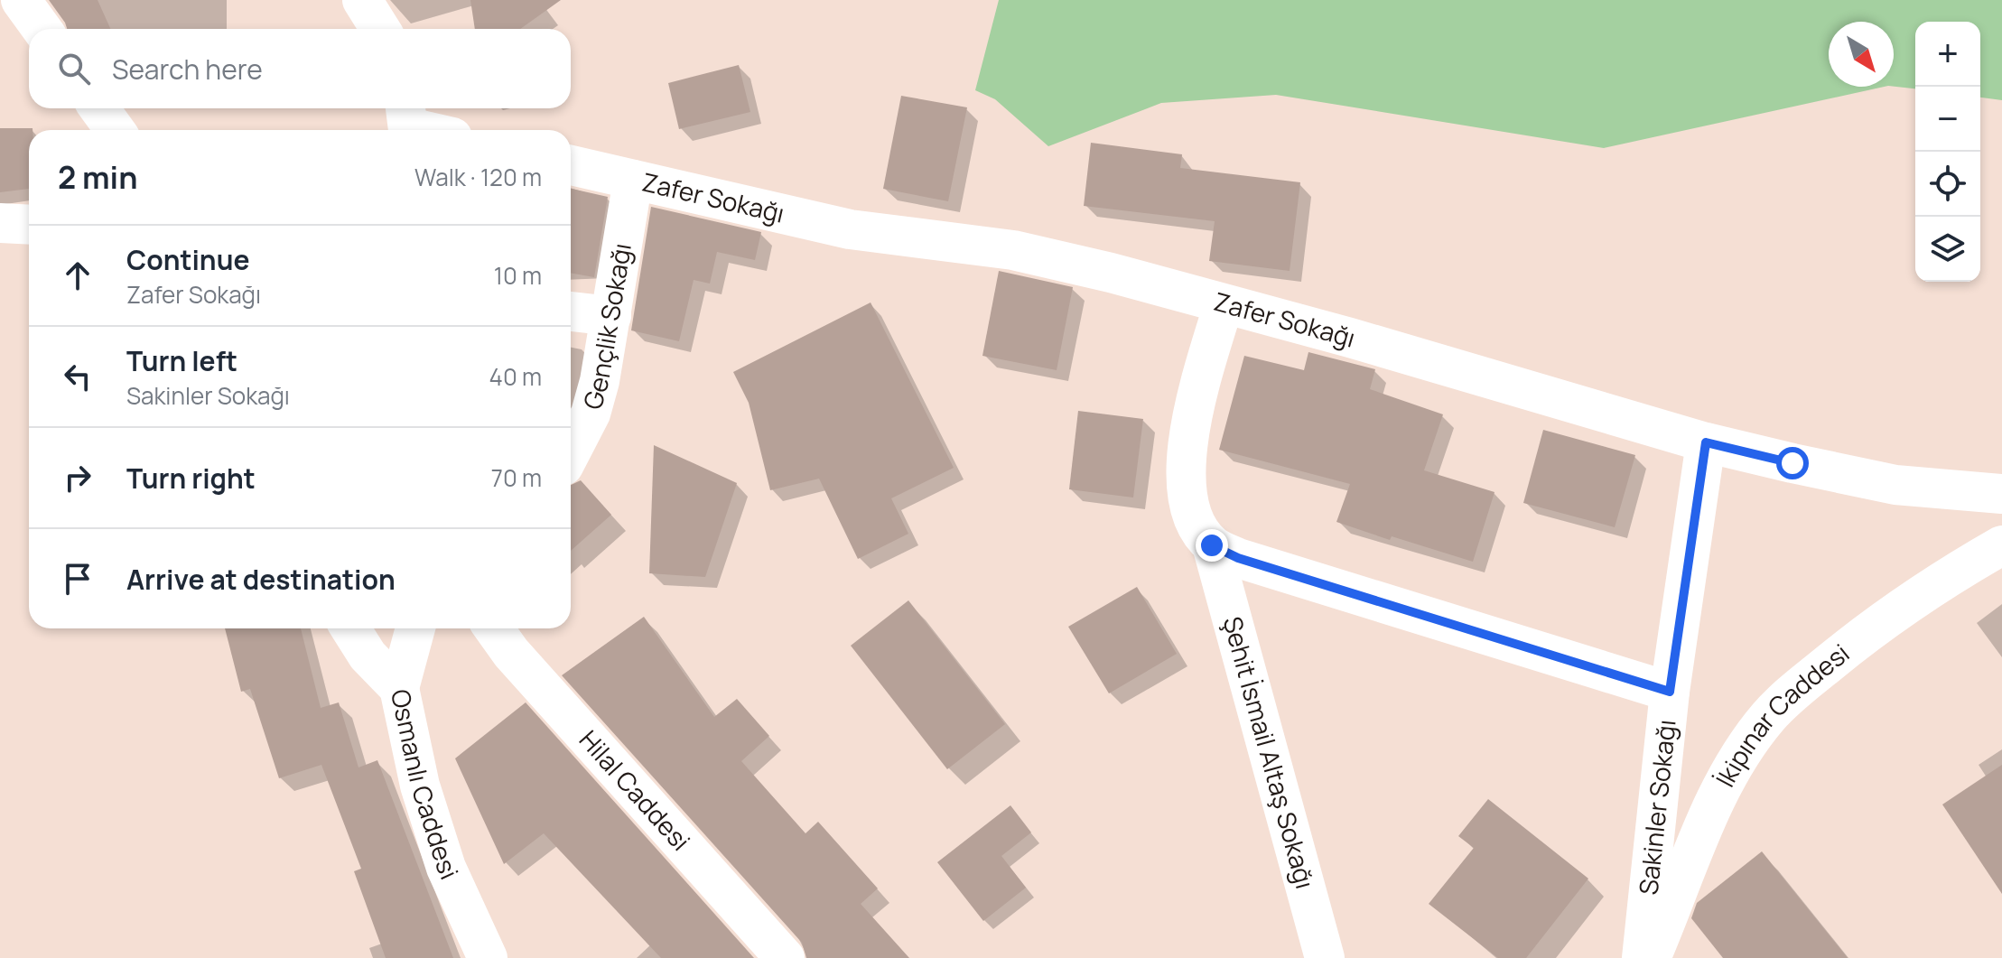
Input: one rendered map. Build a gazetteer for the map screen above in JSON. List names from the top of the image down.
{
  "streets": {
    "street": [
      "Zafer Sokağı",
      "Gençlik Sokağı",
      "İkipınar Caddesi",
      "Şehit İsmail Altaş Sokağı",
      "Osmanlı Caddesi",
      "Hilal Caddesi",
      "Sakinler Sokağı"
    ]
  },
  "crossings": [
    ["Zafer Sokağı", "Gençlik Sokağı"],
    ["Zafer Sokağı", "Şehit İsmail Altaş Sokağı"],
    ["Zafer Sokağı", "Sakinler Sokağı"]
  ],
  "north": "bottom right",
  "page": {
    "map_buttons": ["+", "−"],
    "search": "Search here",
    "heading": ["2 min", "Walk · 120 m"],
    "list": [
      ["Continue", "Zafer Sokağı", "10 m"],
      ["Turn left", "Sakinler Sokağı", "40 m"],
      ["Turn right", "70 m"],
      "Arrive at destination"
    ]
  }
}
